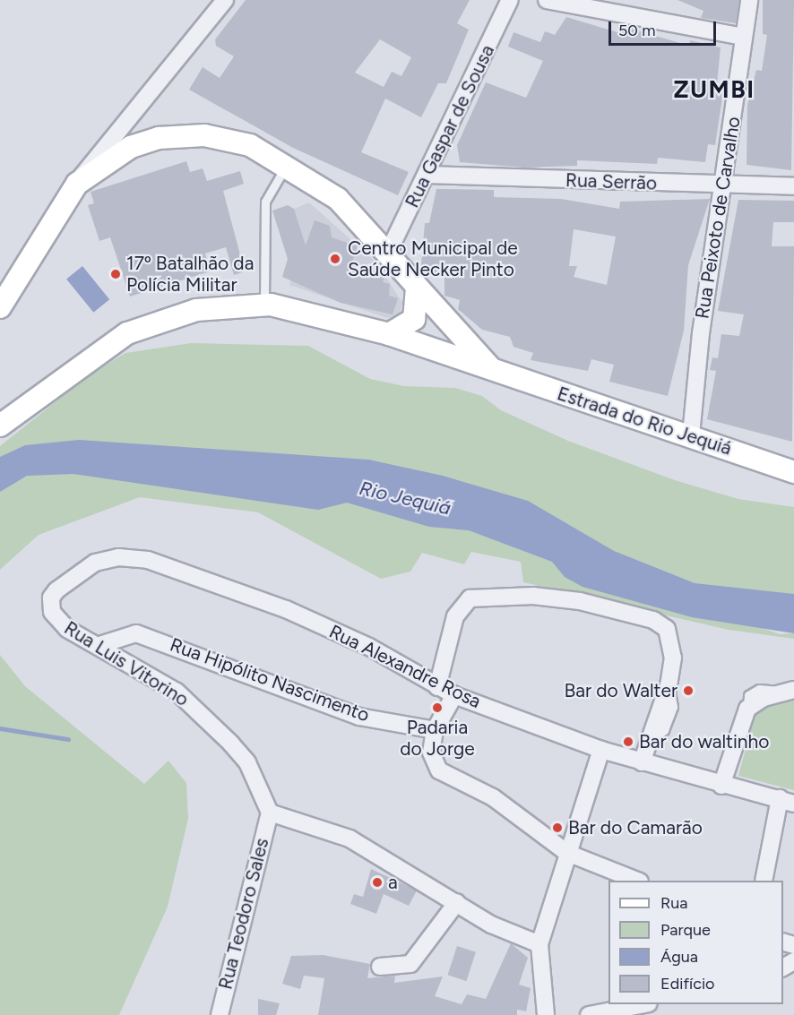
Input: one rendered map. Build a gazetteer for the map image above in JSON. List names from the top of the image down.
{
  "streets": {
    "main road": ["Estrada do Rio Jequiá"],
    "street": [
      "Rua Gaspar de Sousa",
      "Rua Serrão",
      "Rua Peixoto de Carvalho",
      "Rua Luis Vitorino",
      "Rua Alexandre Rosa",
      "Rua Hipólito Nascimento",
      "Rua Teodoro Sales"
    ]
  },
  "crossings": [
    ["Rua Gaspar de Sousa", "Rua Serrão"],
    ["Rua Gaspar de Sousa", "Estrada do Rio Jequiá"],
    ["Rua Serrão", "Rua Peixoto de Carvalho"],
    ["Rua Peixoto de Carvalho", "Estrada do Rio Jequiá"],
    ["Rua Luis Vitorino", "Rua Alexandre Rosa"],
    ["Rua Luis Vitorino", "Rua Hipólito Nascimento"],
    ["Rua Luis Vitorino", "Rua Teodoro Sales"]
  ],
  "districts": ["ZUMBI"],
  "water": ["Rio Jequiá"],
  "places": [
    "Centro Municipal de Saúde Necker Pinto",
    "17º Batalhão da Polícia Militar",
    "Bar do Walter",
    "Padaria do Jorge",
    "Bar do waltinho",
    "Bar do Camarão",
    "a"
  ],
  "legend": [
    "Rua",
    "Parque",
    "Água",
    "Edifício"
  ],
  "scale_bar": "50 m"
}
